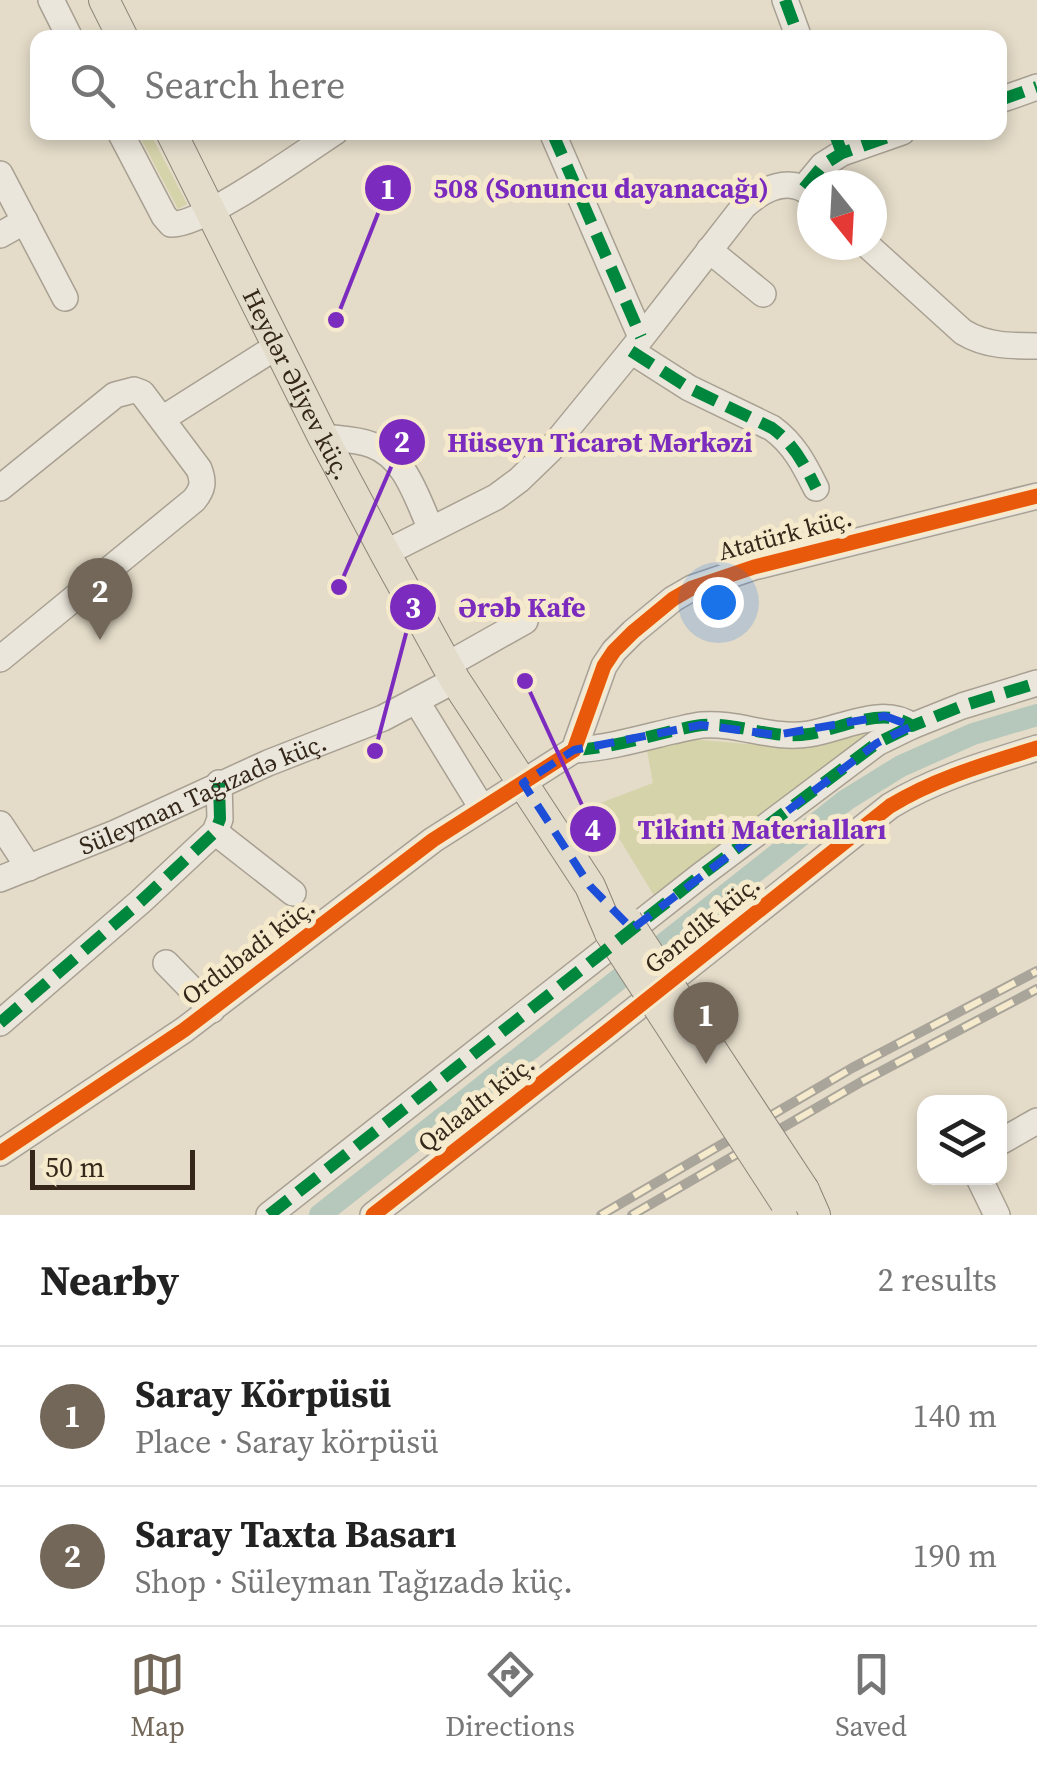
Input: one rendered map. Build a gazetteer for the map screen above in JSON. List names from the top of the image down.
{
  "streets": {
    "main road": ["Heydər Əliyev küç."],
    "street": [
      "Atatürk küç.",
      "Süleyman Tağızadə küç.",
      "Gənclik küç.",
      "Ordubadi küç.",
      "Qalaaltı küç."
    ]
  },
  "crossings": [
    ["Heydər Əliyev küç.", "Süleyman Tağızadə küç."],
    ["Heydər Əliyev küç.", "Ordubadi küç."],
    ["Gənclik küç.", "Qalaaltı küç."]
  ],
  "places": [
    "508 (Sonuncu dayanacağı)",
    "Hüseyn Ticarət Mərkəzi",
    "Tikinti Materialları",
    "Ərəb Kafe"
  ],
  "scale_bar": "50 m",
  "north": "bottom",
  "page": {
    "search": "Search here",
    "pins": ["2", "1"],
    "scale": "50 m",
    "heading": ["Nearby", "2 results"],
    "list": [
      {
        "mark": "1",
        "name": "Saray Körpüsü",
        "note": "Place · Saray körpüsü",
        "value": "140 m"
      },
      {
        "mark": "2",
        "name": "Saray Taxta Basarı",
        "note": "Shop · Süleyman Tağızadə küç.",
        "value": "190 m"
      }
    ],
    "nav": ["Map", "Directions", "Saved"]
  }
}
